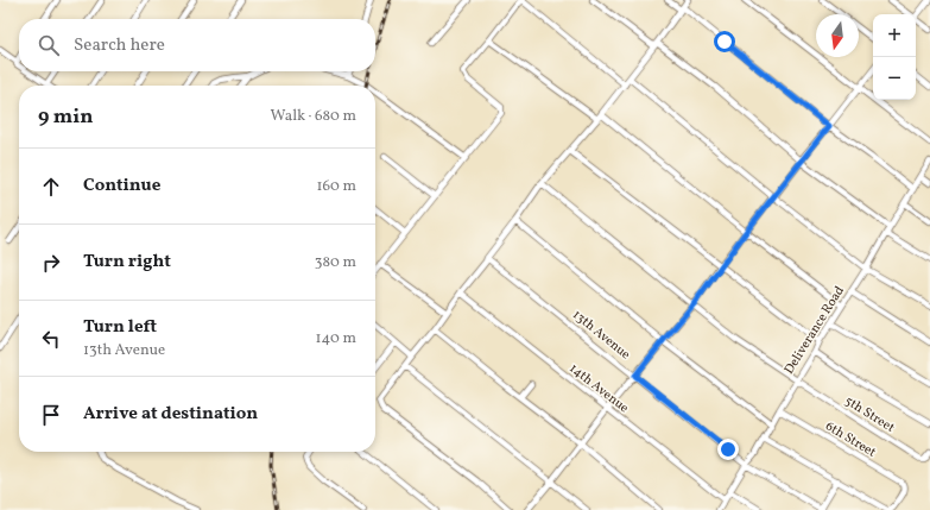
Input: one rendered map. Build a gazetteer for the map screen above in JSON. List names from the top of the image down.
{
  "streets": {
    "street": [
      "Deliverance Road",
      "13th Avenue",
      "14th Avenue",
      "5th Street",
      "6th Street"
    ]
  },
  "crossings": [
    ["Deliverance Road", "13th Avenue"],
    ["Deliverance Road", "14th Avenue"],
    ["Deliverance Road", "5th Street"],
    ["Deliverance Road", "6th Street"]
  ],
  "north": "bottom",
  "page": {
    "map_buttons": ["+", "−"],
    "search": "Search here",
    "heading": ["9 min", "Walk · 680 m"],
    "list": [
      ["Continue", "160 m"],
      ["Turn right", "380 m"],
      ["Turn left", "13th Avenue", "140 m"],
      "Arrive at destination"
    ]
  }
}
